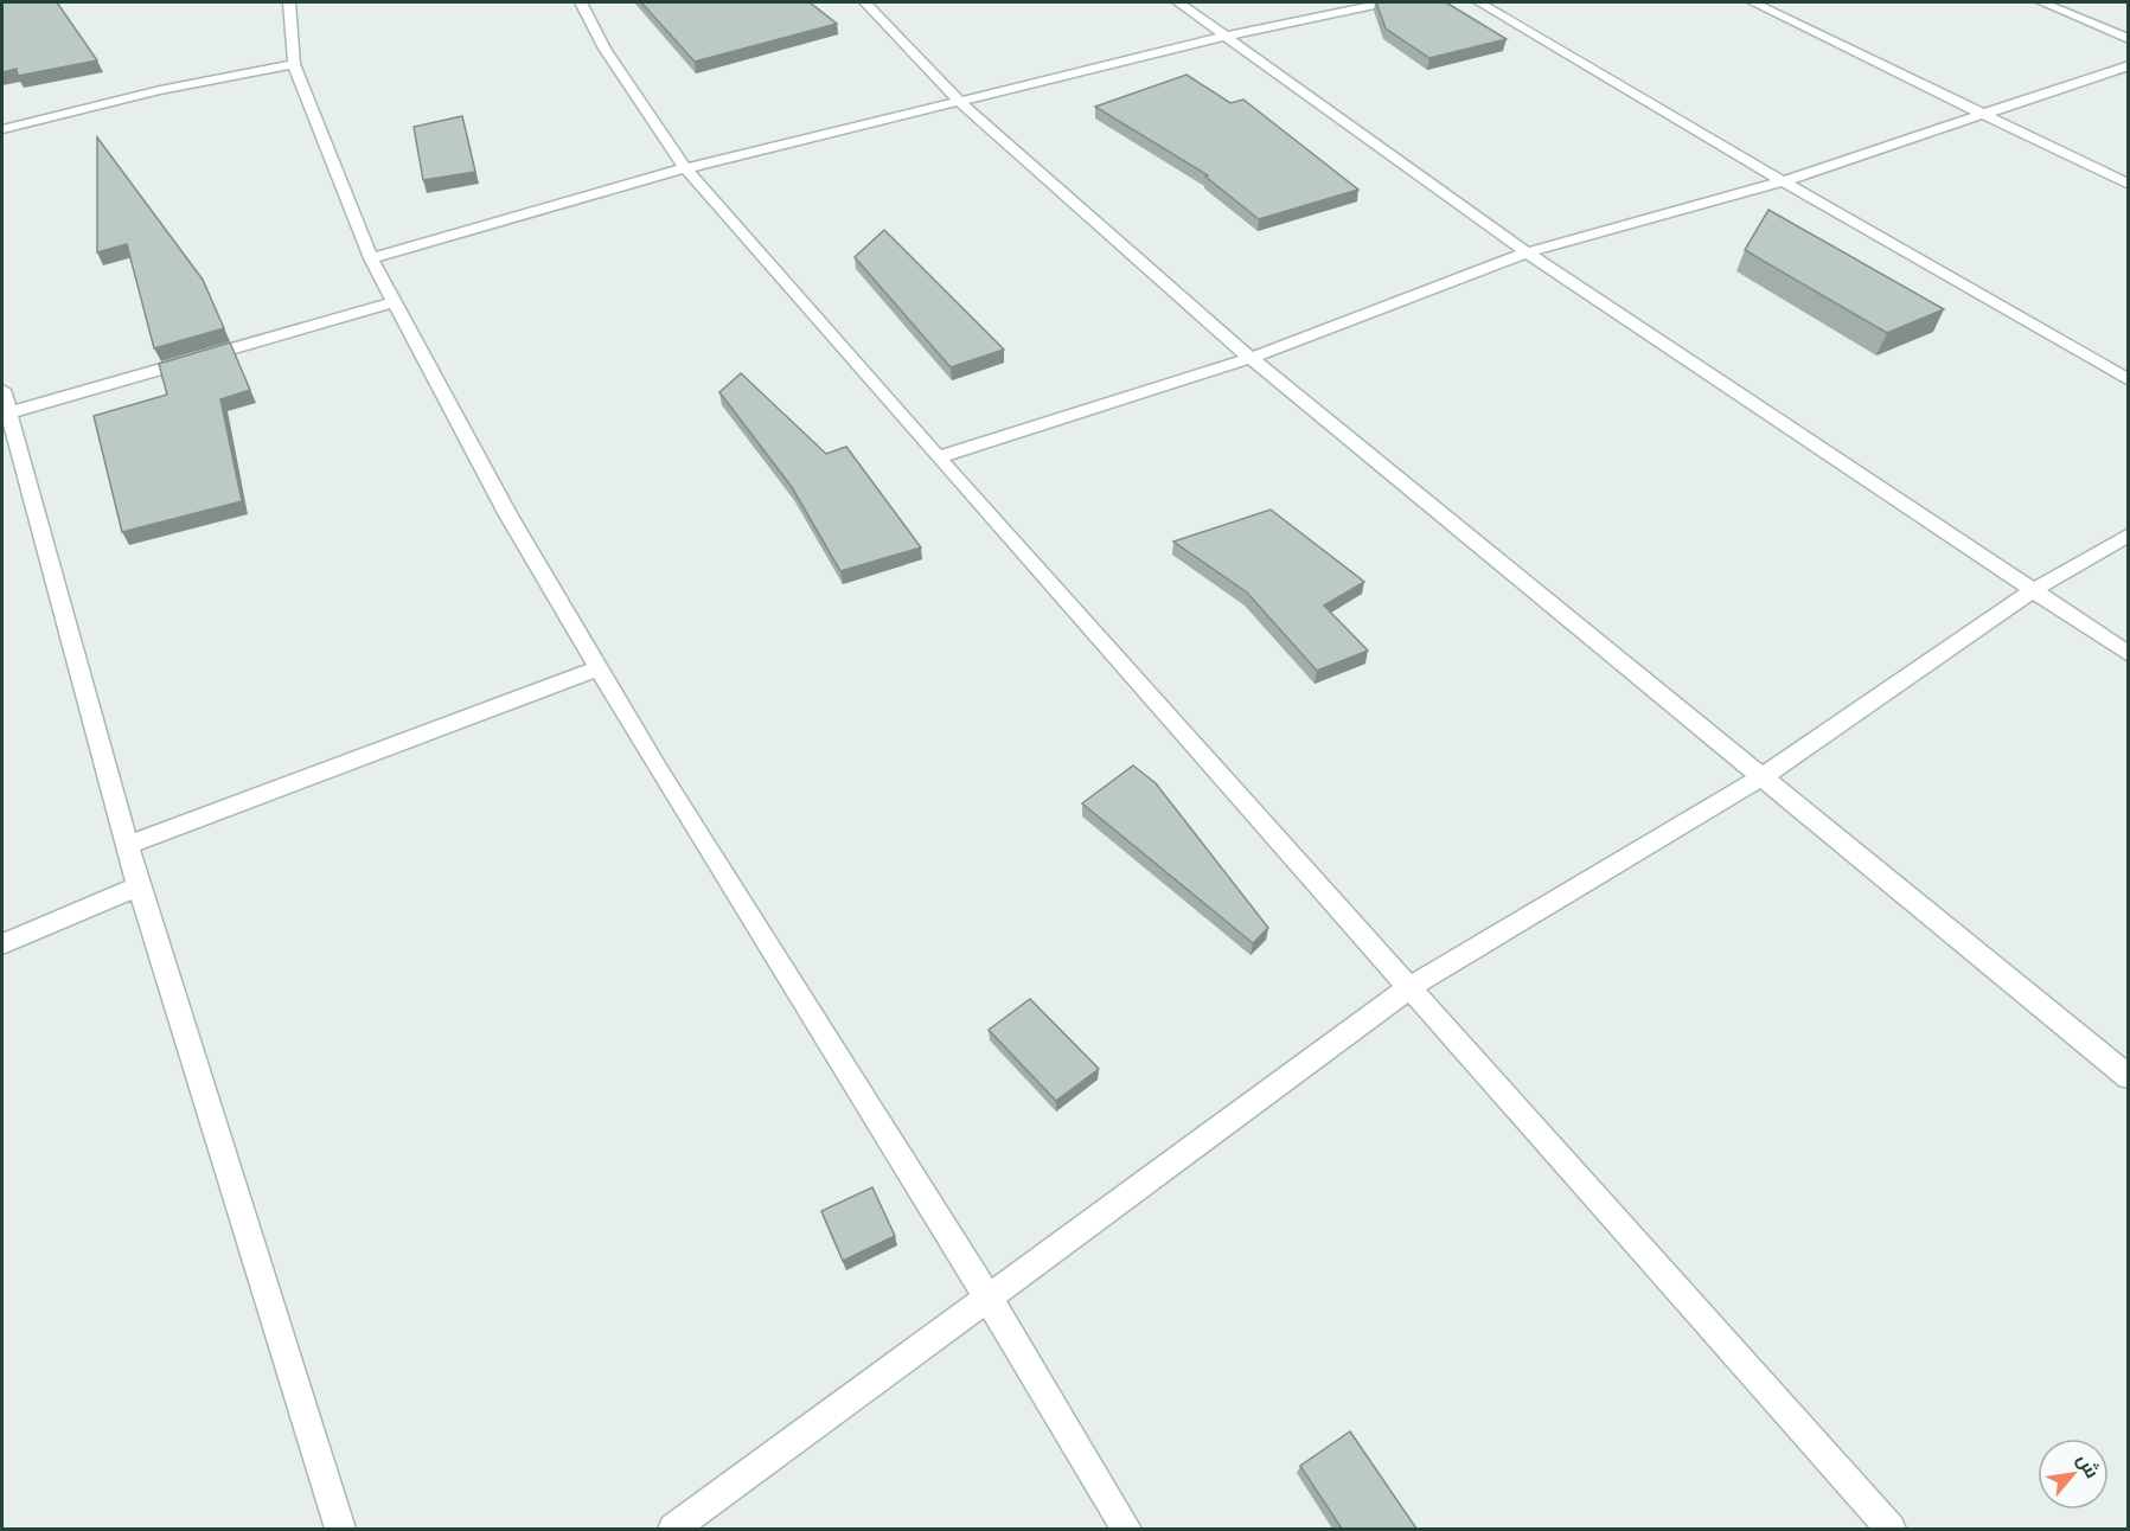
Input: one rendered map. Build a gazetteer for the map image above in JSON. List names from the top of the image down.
{
  "north": "top right"
}
